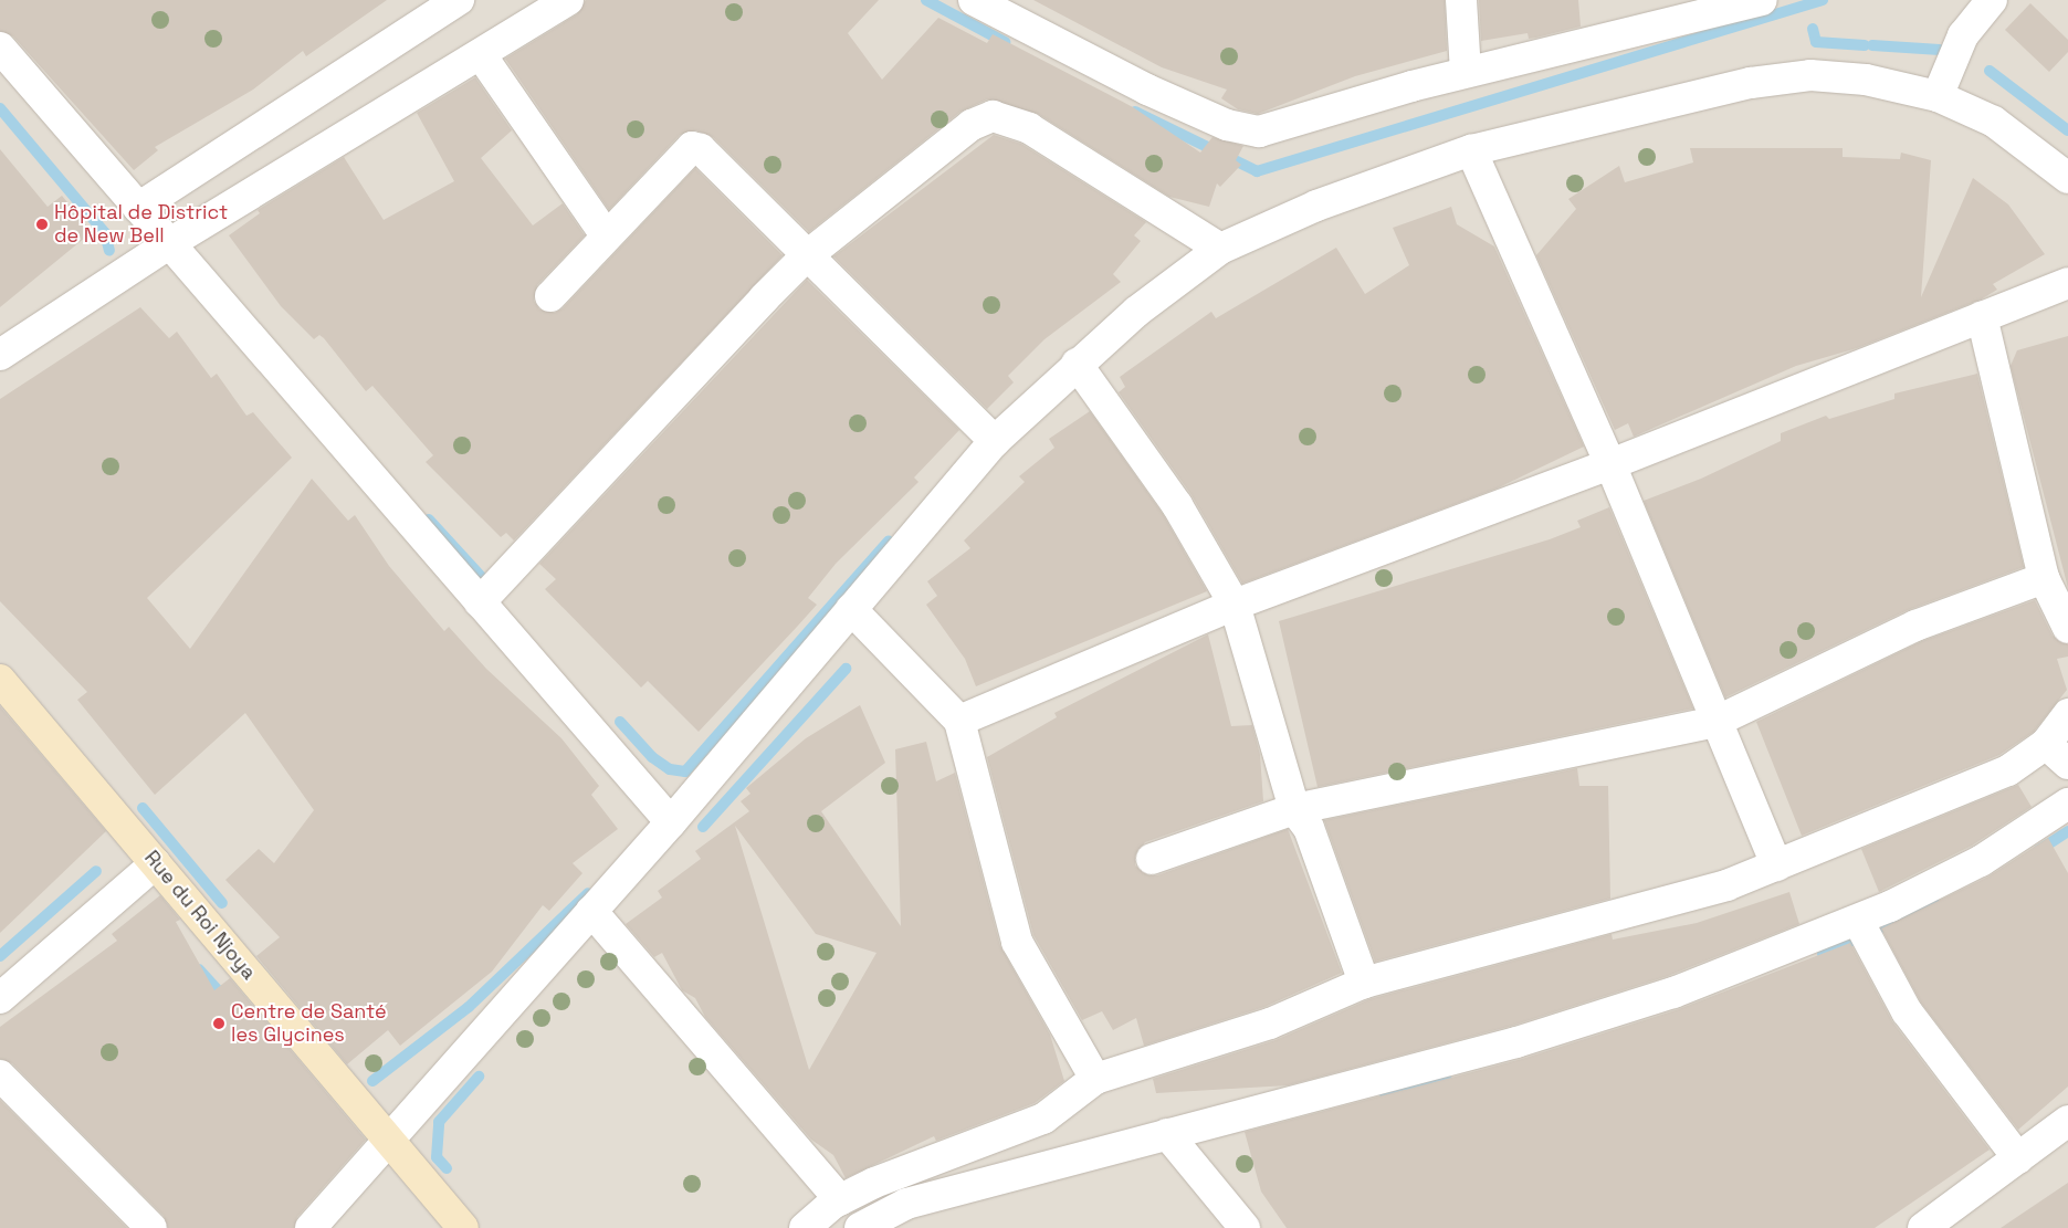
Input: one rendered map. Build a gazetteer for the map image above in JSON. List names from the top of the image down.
{
  "streets": {
    "main road": ["Rue du Roi Njoya"]
  },
  "places": ["Hôpital de District de New Bell", "Centre de Santé les Glycines"]
}
